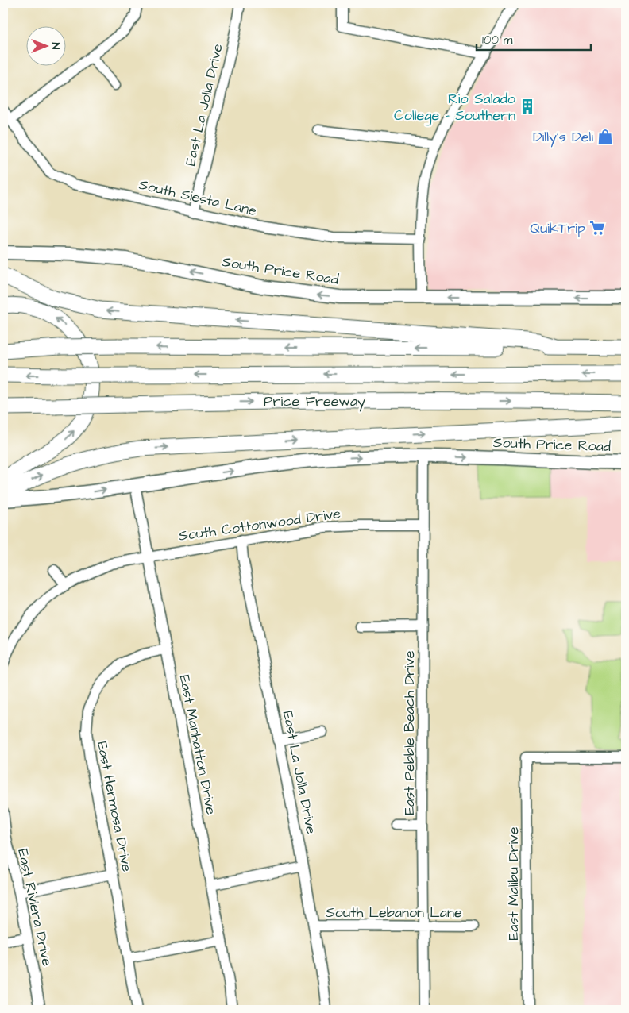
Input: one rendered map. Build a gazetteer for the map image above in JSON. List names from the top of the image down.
{
  "streets": {
    "highway": ["Price Freeway"],
    "main road": ["South Price Road"],
    "street": [
      "East La Jolla Drive",
      "South Siesta Lane",
      "South Cottonwood Drive",
      "East Pebble Beach Drive",
      "East Manhatton Drive",
      "East Hermosa Drive",
      "East Malibu Drive",
      "East Riviera Drive",
      "South Lebanon Lane"
    ]
  },
  "crossings": [
    ["East La Jolla Drive", "South Siesta Lane"],
    ["East La Jolla Drive", "South Cottonwood Drive"],
    ["East La Jolla Drive", "South Lebanon Lane"],
    ["South Price Road", "East Pebble Beach Drive"],
    ["South Price Road", "East Manhatton Drive"],
    ["South Cottonwood Drive", "East Pebble Beach Drive"],
    ["South Cottonwood Drive", "East Manhatton Drive"],
    ["East Pebble Beach Drive", "South Lebanon Lane"],
    ["East Manhatton Drive", "East Hermosa Drive"]
  ],
  "places": {
    "building": ["Rio Salado College - Southern"],
    "shop": ["Dilly's Deli"],
    "supermarket": ["QuikTrip"]
  },
  "scale_bar": "100 m",
  "north": "right"
}
